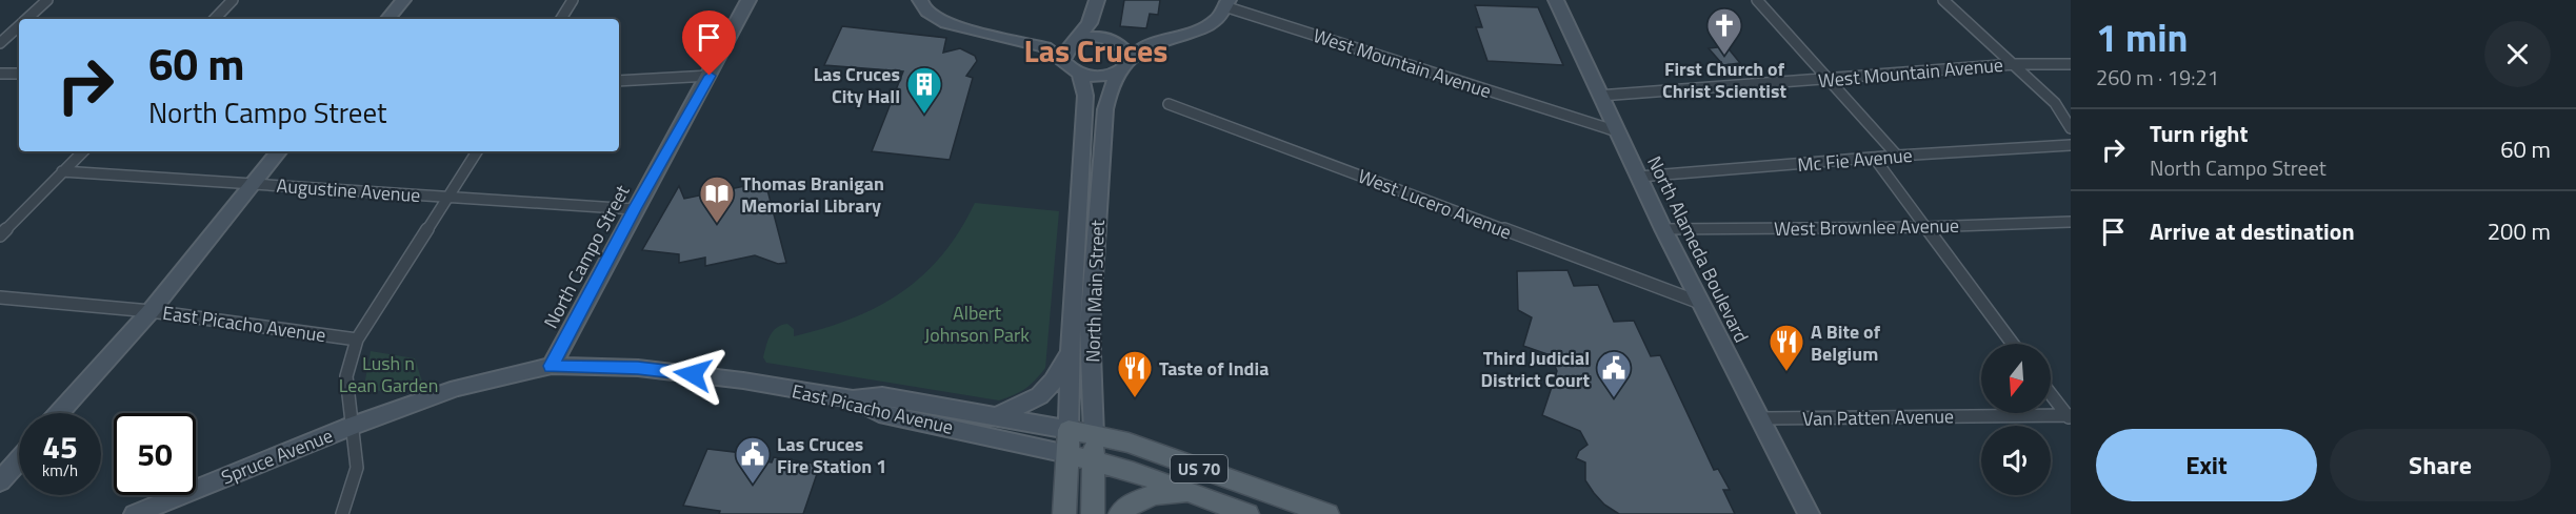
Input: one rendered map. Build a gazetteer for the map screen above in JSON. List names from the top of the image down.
{
  "streets": {
    "main road": ["North Main Street", "East Picacho Avenue", "US 70"],
    "street": [
      "West Mountain Avenue",
      "Mc Fie Avenue",
      "Augustine Avenue",
      "West Lucero Avenue",
      "West Brownlee Avenue",
      "North Alameda Boulevard",
      "North Campo Street",
      "Van Patten Avenue",
      "Spruce Avenue"
    ]
  },
  "crossings": [
    ["West Mountain Avenue", "North Alameda Boulevard"],
    ["Mc Fie Avenue", "North Alameda Boulevard"],
    ["Augustine Avenue", "North Campo Street"],
    ["West Lucero Avenue", "North Alameda Boulevard"],
    ["West Brownlee Avenue", "North Alameda Boulevard"],
    ["North Alameda Boulevard", "Van Patten Avenue"],
    ["North Campo Street", "East Picacho Avenue"],
    ["North Main Street", "East Picacho Avenue"],
    ["North Main Street", "US 70"],
    ["East Picacho Avenue", "Spruce Avenue"],
    ["East Picacho Avenue", "US 70"]
  ],
  "districts": ["Las Cruces"],
  "parks": ["Albert Johnson Park", "Lush n Lean Garden"],
  "places": {
    "church": ["First Church of Christ Scientist"],
    "building": ["Las Cruces City Hall"],
    "library": ["Thomas Branigan Memorial Library"],
    "restaurant": ["A Bite of Belgium", "Taste of India"],
    "public building": ["Third Judicial District Court", "Las Cruces Fire Station 1"]
  },
  "north": "bottom",
  "page": {
    "heading": ["1 min", "260 m · 19:21"],
    "turn": ["60 m", "North Campo Street"],
    "list": [
      {
        "name": "Turn right",
        "note": "North Campo Street",
        "value": "60 m"
      },
      {
        "name": "Arrive at destination",
        "value": "200 m"
      }
    ],
    "speed": "45 km/h",
    "limit": "50",
    "buttons": ["Exit", "Share"]
  }
}
